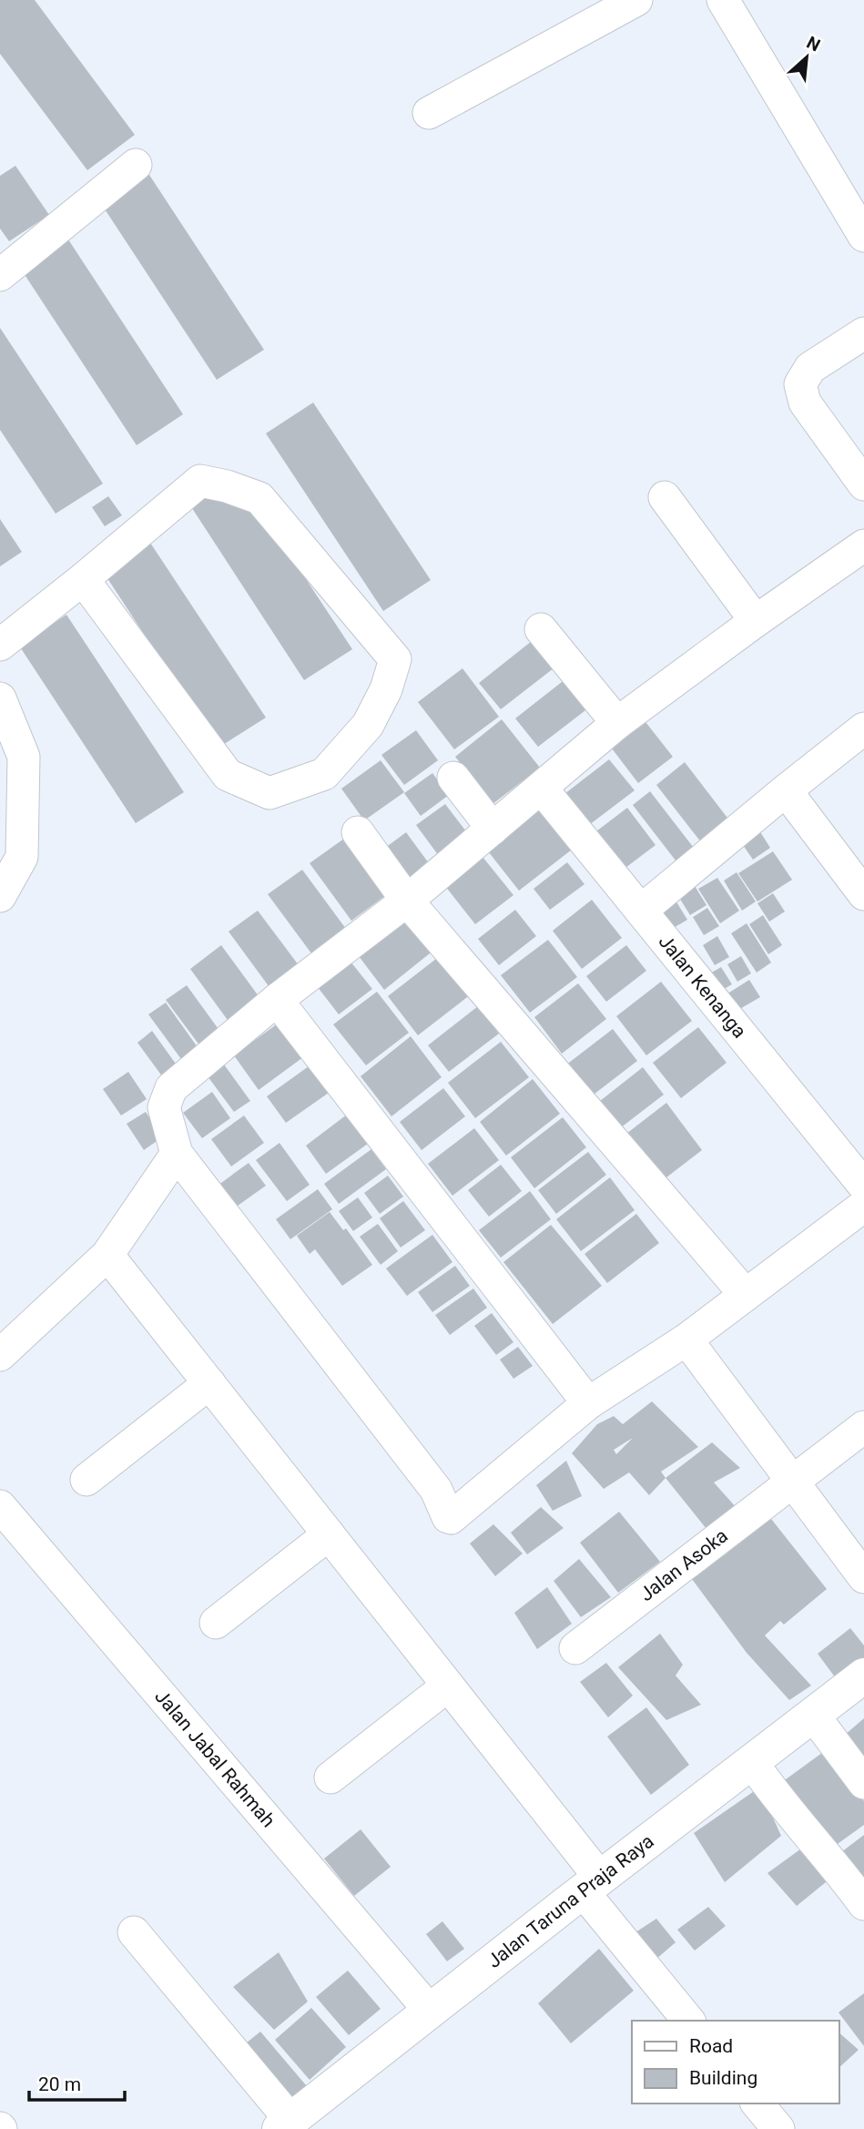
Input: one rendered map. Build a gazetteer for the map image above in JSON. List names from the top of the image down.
{
  "streets": {
    "main road": ["Jalan Taruna Praja Raya"],
    "street": ["Jalan Kenanga", "Jalan Asoka", "Jalan Jabal Rahmah"]
  },
  "crossings": [
    ["Jalan Jabal Rahmah", "Jalan Taruna Praja Raya"]
  ],
  "legend": ["Road", "Building"],
  "scale_bar": "20 m",
  "north": "top right"
}
